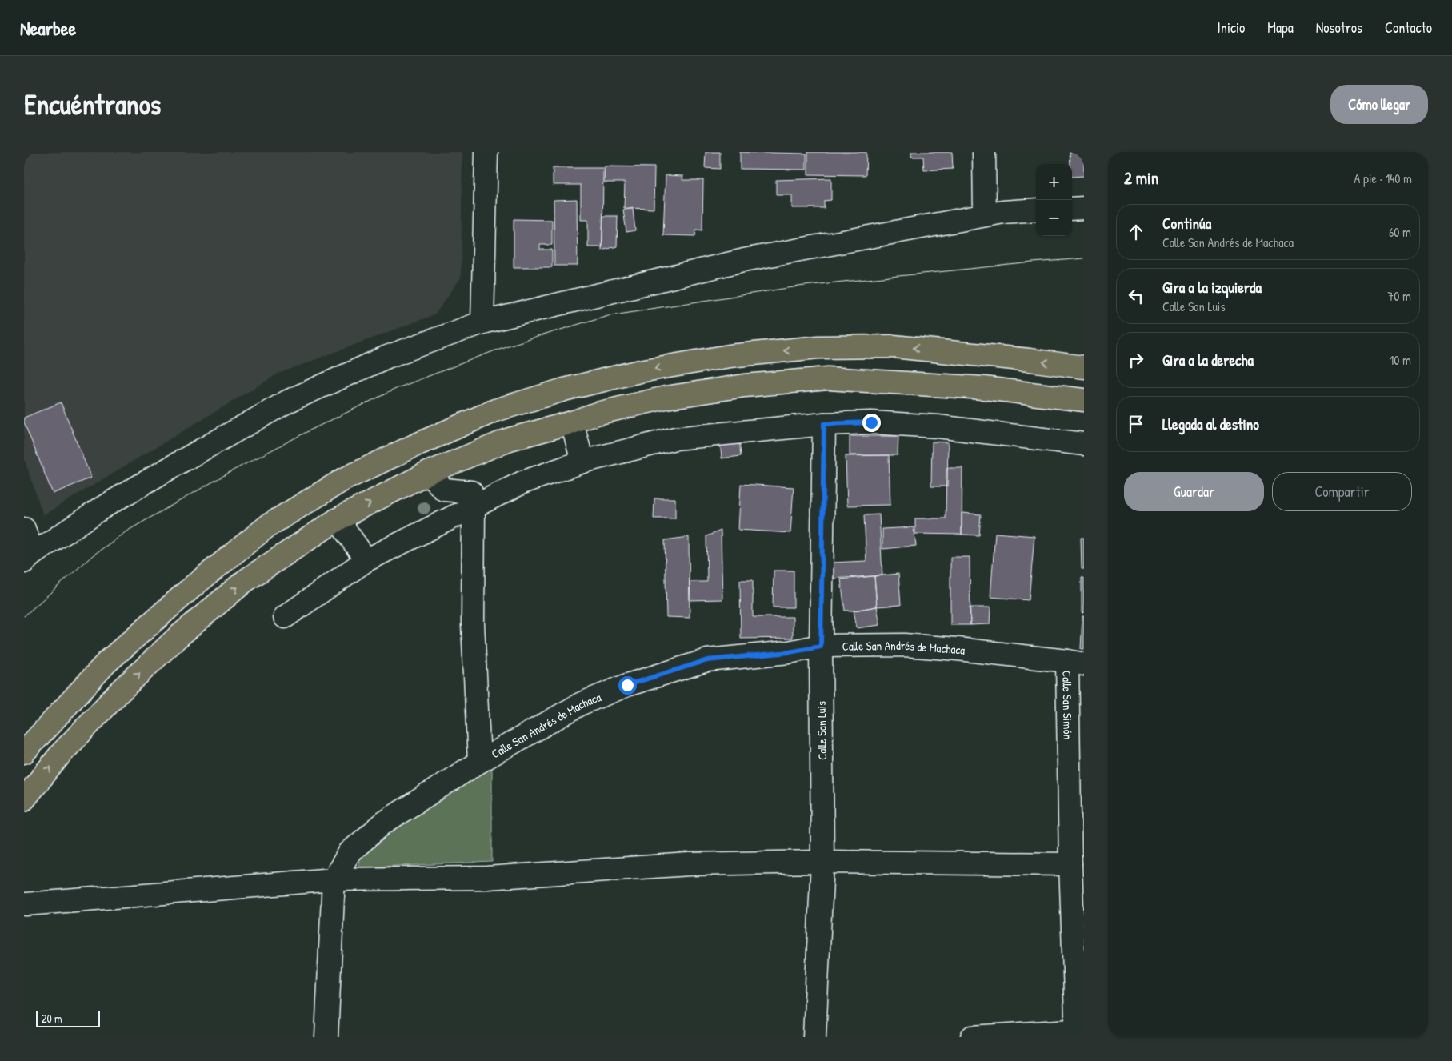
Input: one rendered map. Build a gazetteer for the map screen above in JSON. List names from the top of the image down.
{
  "streets": {
    "street": ["Calle San Andrés de Machaca", "Calle San Simón", "Calle San Luis"]
  },
  "crossings": [
    ["Calle San Andrés de Machaca", "Calle San Simón"],
    ["Calle San Andrés de Machaca", "Calle San Luis"]
  ],
  "scale_bar": "20 m",
  "page": {
    "header": "Nearbee",
    "nav": [
      "Inicio",
      "Mapa",
      "Nosotros",
      "Contacto"
    ],
    "buttons": [
      "Cómo llegar",
      ["Guardar", "Compartir"]
    ],
    "title": "Encuéntranos",
    "heading": ["2 min", "A pie · 140 m"],
    "map_buttons": ["+", "−"],
    "list": [
      ["Continúa", "Calle San Andrés de Machaca", "60 m"],
      ["Gira a la izquierda", "Calle San Luis", "70 m"],
      ["Gira a la derecha", "10 m"],
      "Llegada al destino"
    ],
    "scale": "20 m"
  }
}
